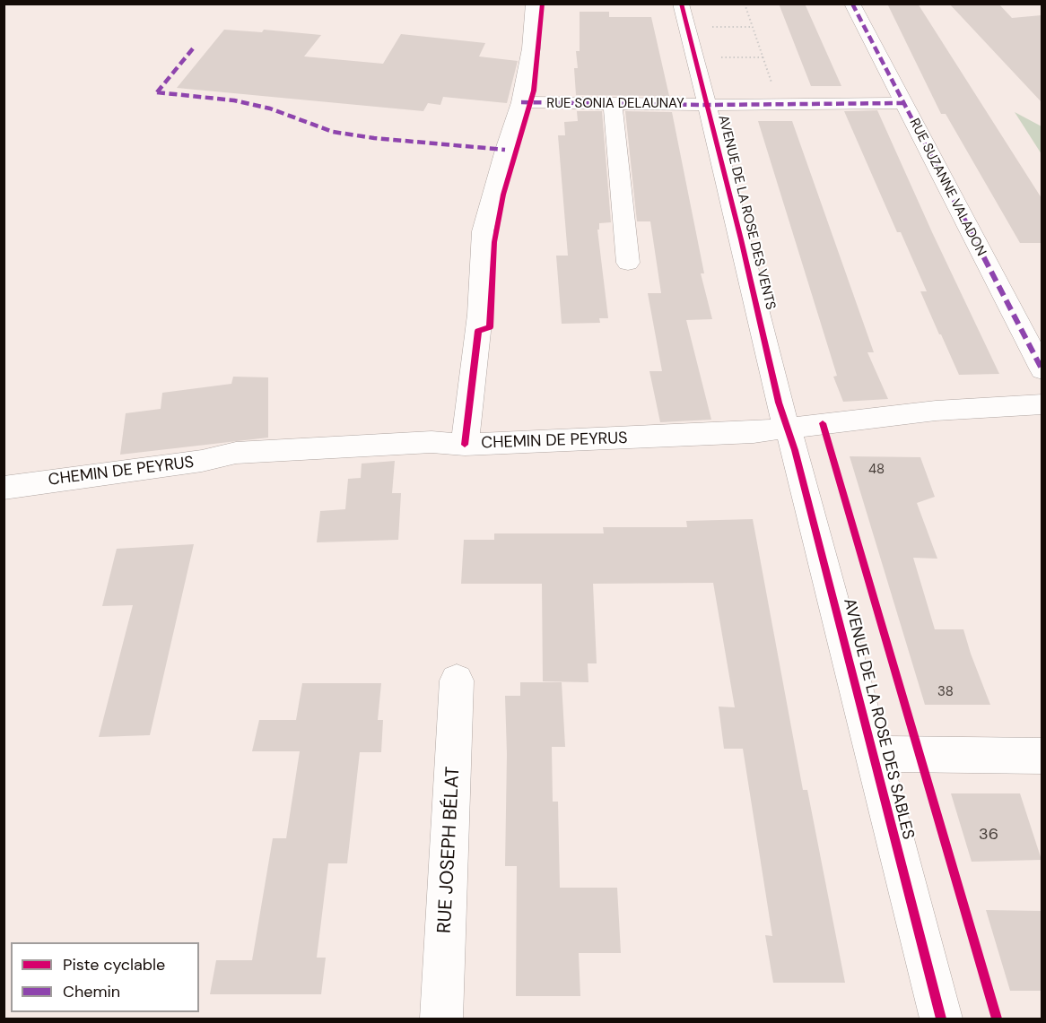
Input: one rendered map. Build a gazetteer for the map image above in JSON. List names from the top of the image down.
{
  "streets": {
    "street": [
      "RUE SONIA DELAUNAY",
      "RUE SUZANNE VALADON",
      "AVENUE DE LA ROSE DES VENTS",
      "CHEMIN DE PEYRUS",
      "AVENUE DE LA ROSE DES SABLES",
      "RUE JOSEPH BÉLAT"
    ]
  },
  "crossings": [
    ["RUE SONIA DELAUNAY", "RUE SUZANNE VALADON"],
    ["RUE SONIA DELAUNAY", "AVENUE DE LA ROSE DES VENTS"],
    ["AVENUE DE LA ROSE DES VENTS", "CHEMIN DE PEYRUS"],
    ["AVENUE DE LA ROSE DES VENTS", "AVENUE DE LA ROSE DES SABLES"],
    ["CHEMIN DE PEYRUS", "AVENUE DE LA ROSE DES SABLES"]
  ],
  "house_numbers": ["48", "38", "36"],
  "legend": ["Piste cyclable", "Chemin"]
}
